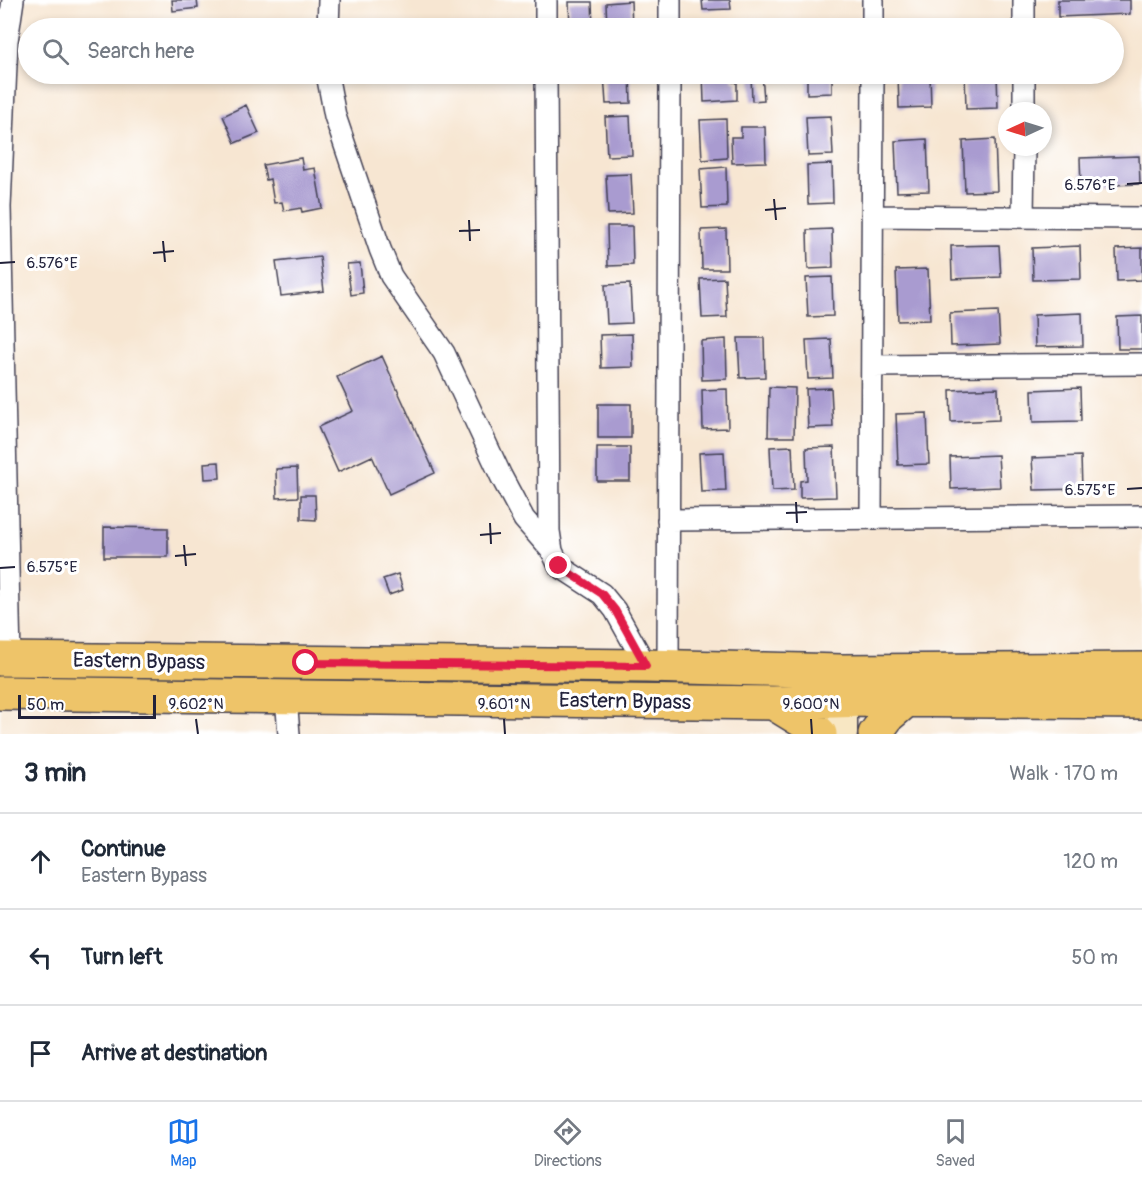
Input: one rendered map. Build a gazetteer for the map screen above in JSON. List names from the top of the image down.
{
  "streets": {
    "main road": ["Eastern Bypass"]
  },
  "scale_bar": "50 m",
  "north": "left",
  "page": {
    "search": "Search here",
    "scale": "50 m",
    "heading": ["3 min", "Walk · 170 m"],
    "list": [
      ["Continue", "Eastern Bypass", "120 m"],
      ["Turn left", "50 m"],
      "Arrive at destination"
    ],
    "nav": ["Map", "Directions", "Saved"]
  },
  "coordinates": [
    "6.576°E",
    "6.575°E",
    "9.602°N",
    "9.601°N",
    "9.600°N"
  ]
}
